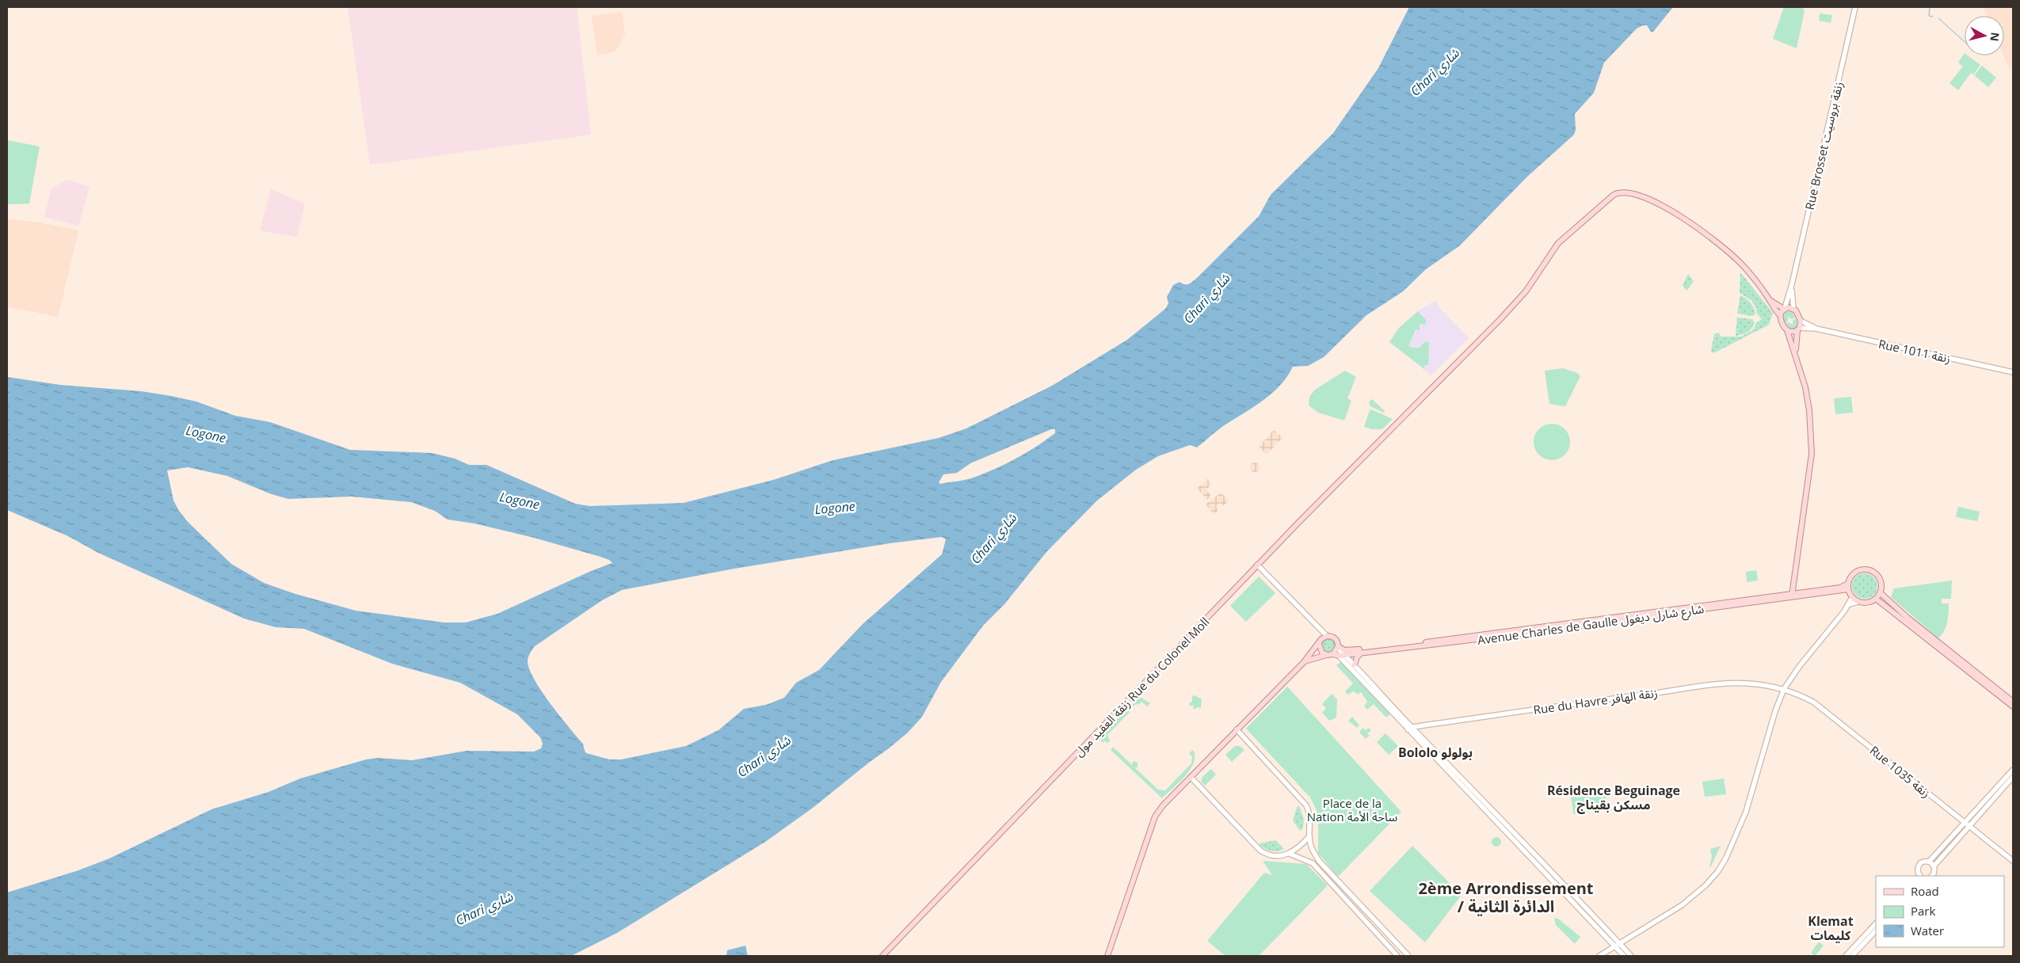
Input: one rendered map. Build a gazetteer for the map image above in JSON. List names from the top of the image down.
{
  "streets": {
    "main road": [
      "Rue Brosset زنقة بروسيت",
      "Rue 1011 زنقة",
      "Avenue Charles de Gaulle شارع شارل ديغول",
      "زنقة العقيد مول Rue du Colonel Moll",
      "Rue du Havre زنقة الهافر",
      "Rue 1035 زنقة"
    ]
  },
  "crossings": [
    ["Rue 1011 زنقة", "زنقة العقيد مول Rue du Colonel Moll"],
    ["Rue du Havre زنقة الهافر", "Rue 1035 زنقة"]
  ],
  "districts": [
    "Bololo بولولو",
    "Résidence Beguinage مسكن بقيناج",
    "2ème Arrondissement / الدائرة الثانية",
    "Klemat كليمات"
  ],
  "water": ["Chari شاري", "Logone"],
  "parks": ["Place de la Nation ساحة الأمة"],
  "legend": ["Road", "Park", "Water"],
  "north": "right"
}
